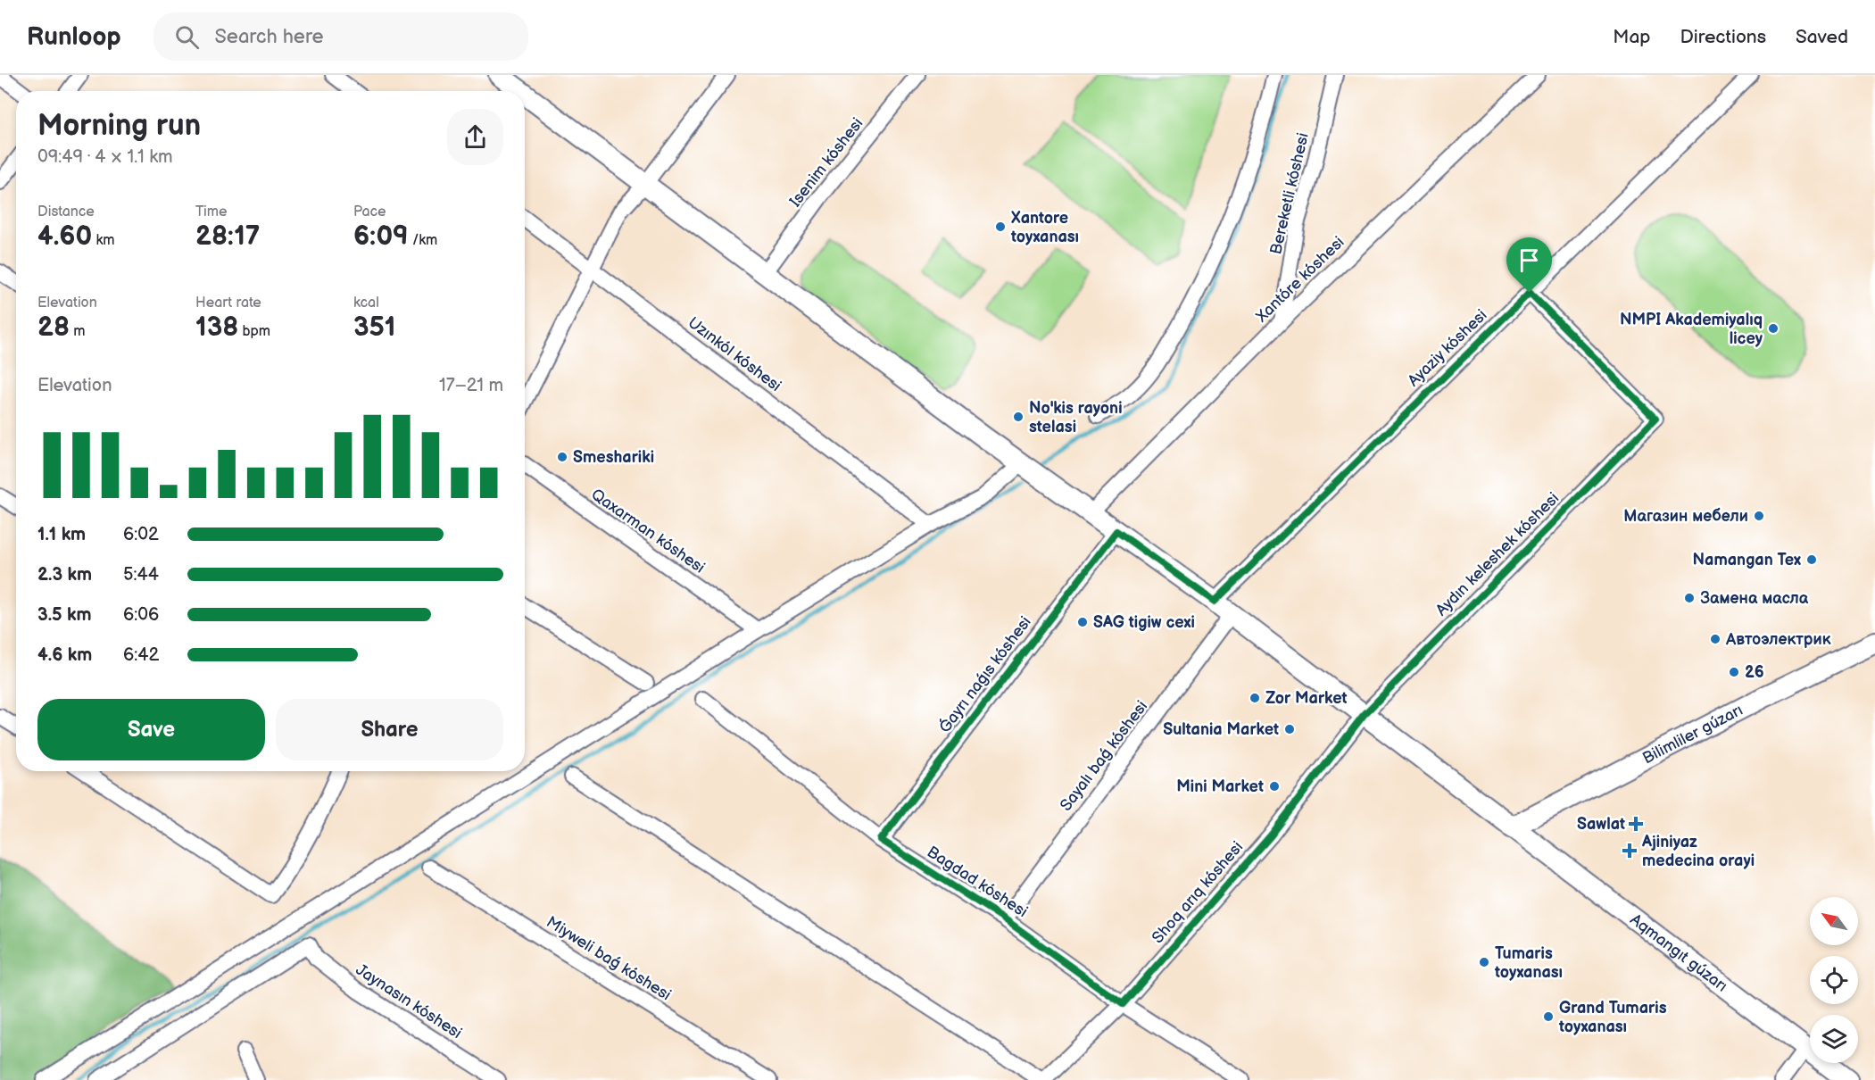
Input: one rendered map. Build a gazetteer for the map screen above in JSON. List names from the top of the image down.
{
  "streets": {
    "main road": ["Bilimliler gúzarı", "Aqmangıt gúzarı"],
    "street": [
      "Isenim kóshesi",
      "Bereketli kóshesi",
      "Xantóre kóshesi",
      "Ayaziy kóshesi",
      "Uzınkól kóshesi",
      "Qaxarman kóshesi",
      "Aydın keleshek kóshesi",
      "Ǵayrı naǵıs kóshesi",
      "Sayalı baǵ kóshesi",
      "Bagdad kóshesi",
      "Shoq arıq kóshesi",
      "Miyweli baǵ kóshesi",
      "Jaynasın kóshesi"
    ]
  },
  "crossings": [
    ["Isenim kóshesi", "Aqmangıt gúzarı"],
    ["Bereketli kóshesi", "Xantóre kóshesi"],
    ["Xantóre kóshesi", "Aqmangıt gúzarı"],
    ["Ayaziy kóshesi", "Aydın keleshek kóshesi"],
    ["Ayaziy kóshesi", "Aqmangıt gúzarı"],
    ["Aydın keleshek kóshesi", "Shoq arıq kóshesi"],
    ["Aydın keleshek kóshesi", "Aqmangıt gúzarı"],
    ["Ǵayrı naǵıs kóshesi", "Bagdad kóshesi"],
    ["Ǵayrı naǵıs kóshesi", "Aqmangıt gúzarı"],
    ["Bilimliler gúzarı", "Aqmangıt gúzarı"],
    ["Sayalı baǵ kóshesi", "Bagdad kóshesi"],
    ["Sayalı baǵ kóshesi", "Aqmangıt gúzarı"],
    ["Bagdad kóshesi", "Shoq arıq kóshesi"],
    ["Shoq arıq kóshesi", "Aqmangıt gúzarı"]
  ],
  "places": {
    "other": [
      "Xantore toyxanası",
      "NMPI Akademiyalıq licey",
      "No'kis rayoni stelasi",
      "Smeshariki",
      "Магазин мебели",
      "Namangan Tex",
      "Замена масла",
      "SAG tigiw cexi",
      "Автоэлектрик",
      "26",
      "Zor Market",
      "Sultania Market",
      "Mini Market",
      "Tumaris toyxanası",
      "Grand Tumaris toyxanası"
    ],
    "health": ["Sawlat", "Ajiniyaz medecina orayi"]
  },
  "north": "top left",
  "page": {
    "header": "Runloop",
    "search": "Search here",
    "nav": ["Map", "Directions", "Saved"],
    "heading": ["Morning run", "09:49 · 4 × 1.1 km"],
    "stats": [
      ["Distance", "4.60 km"],
      ["Time", "28:17"],
      ["Pace", "6:09 /km"],
      ["Elevation", "28 m"],
      ["Heart rate", "138 bpm"],
      ["kcal", "351"]
    ],
    "chart": ["Elevation", "17–21 m"],
    "list": [
      {
        "name": "1.1 km",
        "note": "6:02"
      },
      {
        "name": "2.3 km",
        "note": "5:44"
      },
      {
        "name": "3.5 km",
        "note": "6:06"
      },
      {
        "name": "4.6 km",
        "note": "6:42"
      }
    ],
    "buttons": ["Save", "Share"]
  }
}
